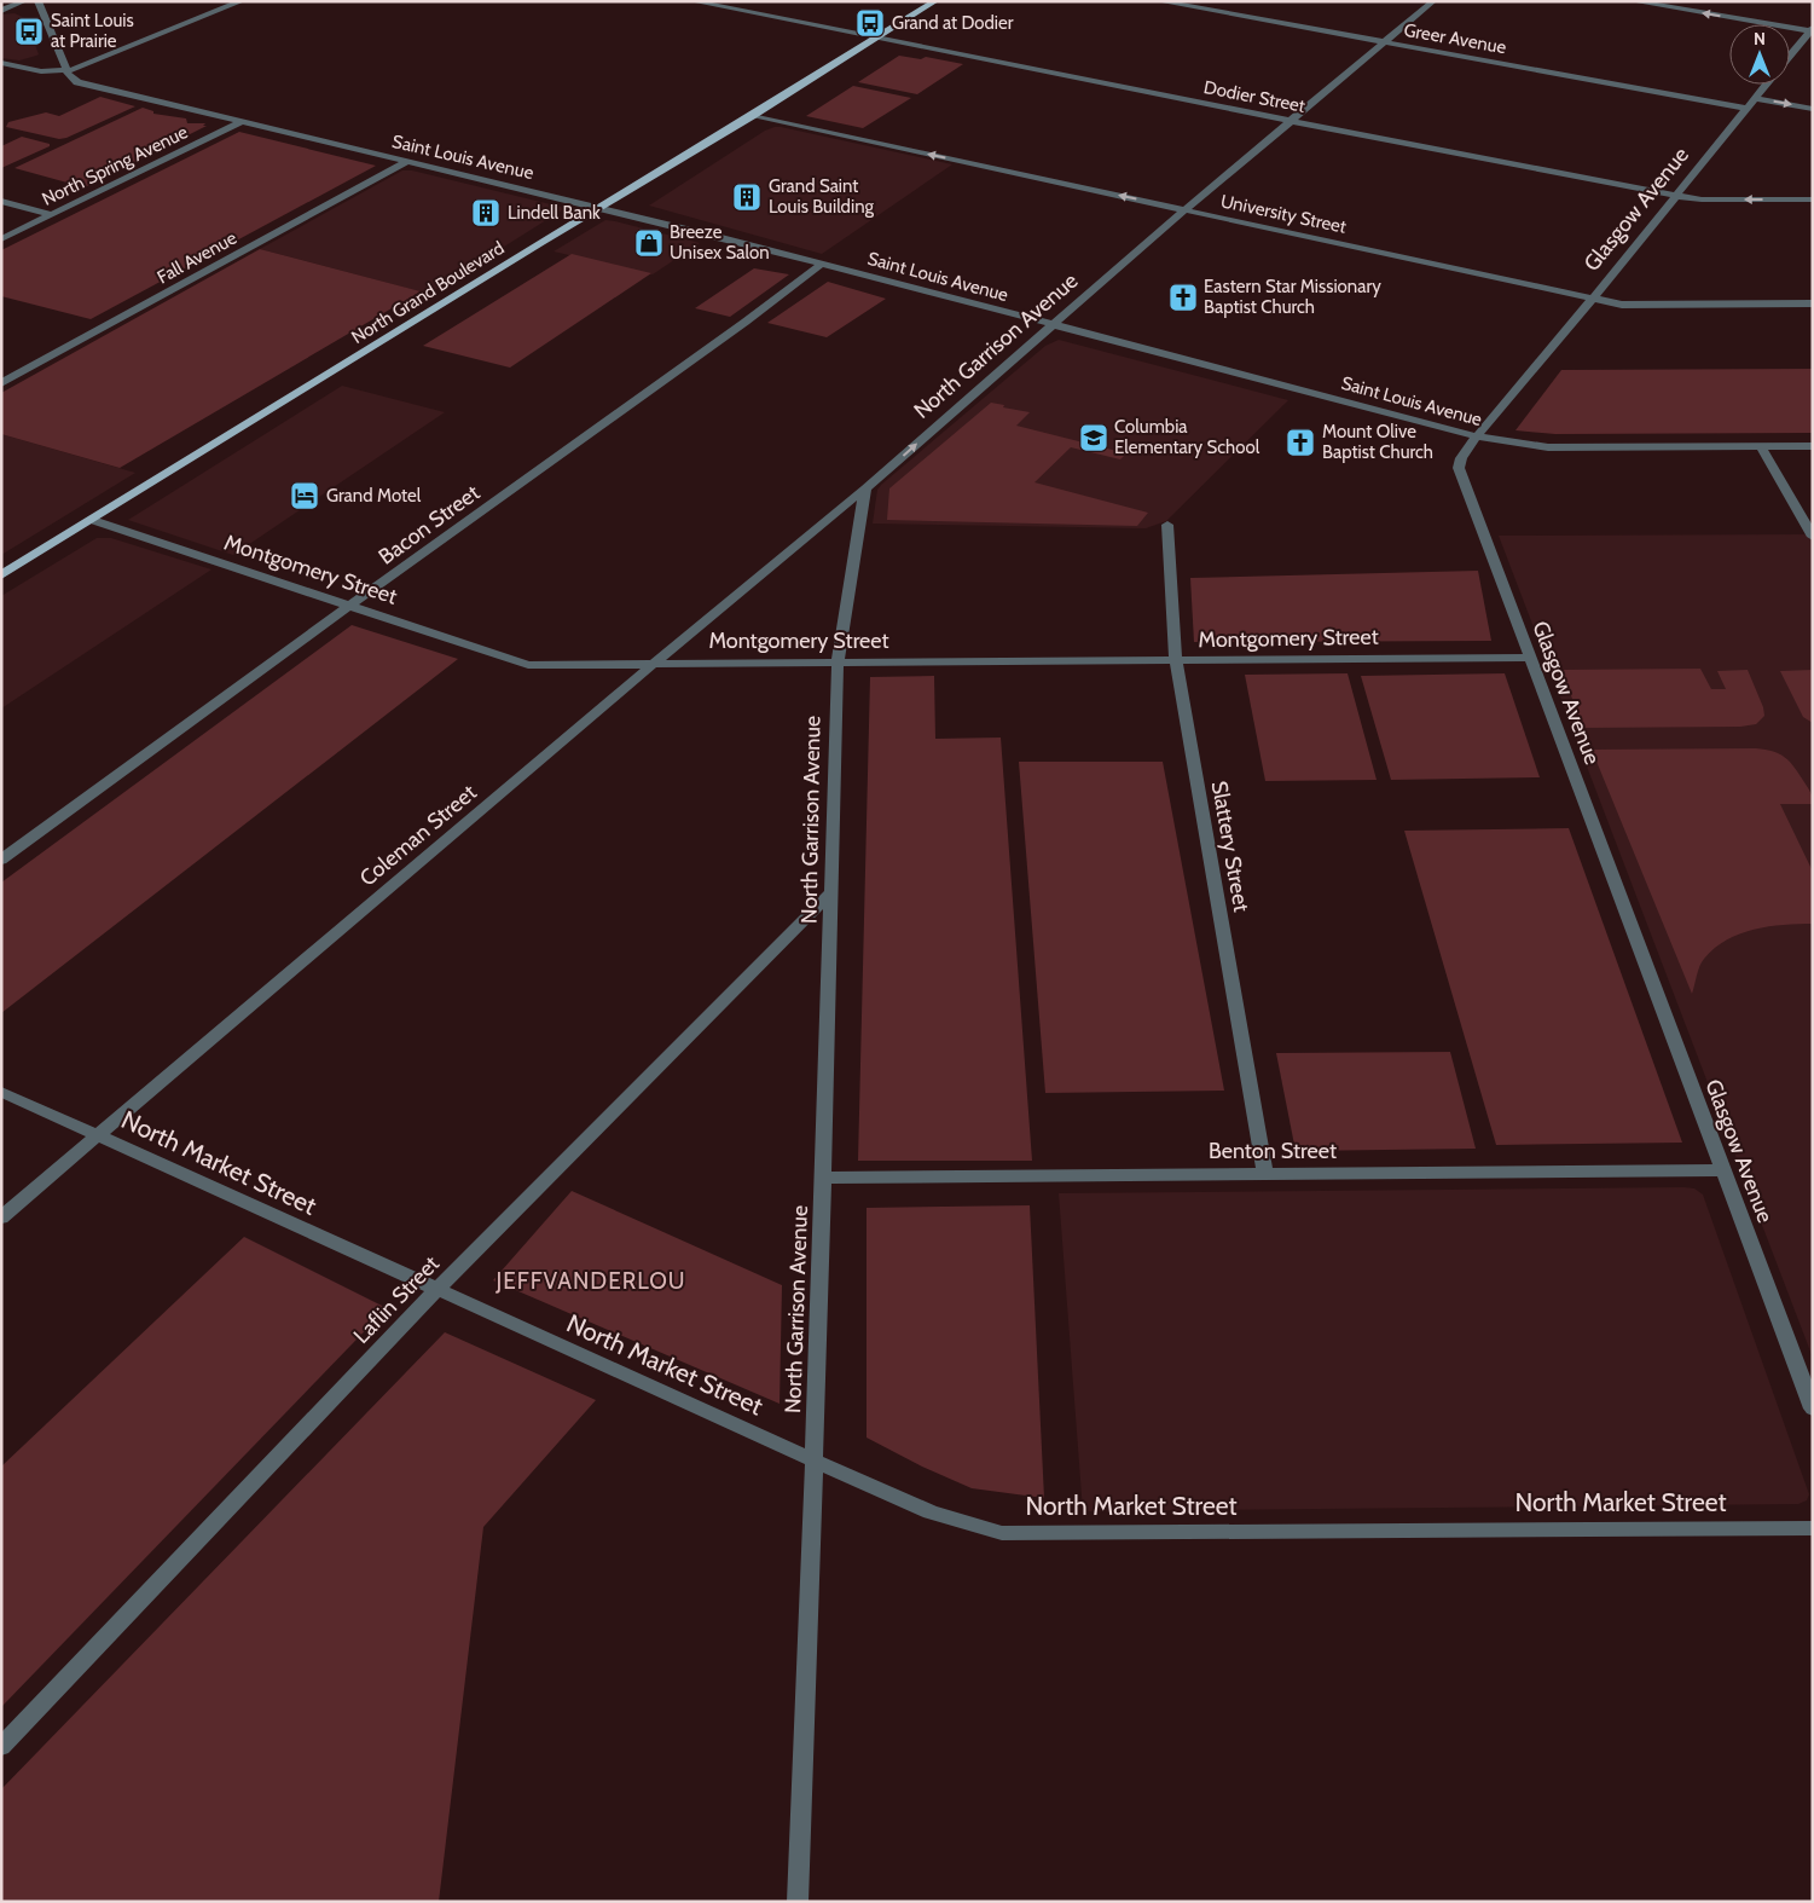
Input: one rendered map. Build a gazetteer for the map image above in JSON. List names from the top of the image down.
{
  "streets": {
    "main road": ["North Grand Boulevard"],
    "street": [
      "Greer Avenue",
      "Dodier Street",
      "Saint Louis Avenue",
      "North Spring Avenue",
      "Glasgow Avenue",
      "University Street",
      "Fall Avenue",
      "North Garrison Avenue",
      "Bacon Street",
      "Montgomery Street",
      "Coleman Street",
      "Slattery Street",
      "Benton Street",
      "North Market Street",
      "Laflin Street"
    ]
  },
  "crossings": [
    ["Greer Avenue", "Glasgow Avenue"],
    ["Greer Avenue", "North Garrison Avenue"],
    ["Dodier Street", "Glasgow Avenue"],
    ["Dodier Street", "North Grand Boulevard"],
    ["Dodier Street", "North Garrison Avenue"],
    ["Saint Louis Avenue", "North Spring Avenue"],
    ["Saint Louis Avenue", "Glasgow Avenue"],
    ["Saint Louis Avenue", "Fall Avenue"],
    ["Saint Louis Avenue", "North Grand Boulevard"],
    ["Saint Louis Avenue", "North Garrison Avenue"],
    ["Saint Louis Avenue", "Bacon Street"],
    ["Glasgow Avenue", "University Street"],
    ["Glasgow Avenue", "Montgomery Street"],
    ["Glasgow Avenue", "Benton Street"],
    ["University Street", "North Grand Boulevard"],
    ["University Street", "North Garrison Avenue"],
    ["North Grand Boulevard", "Montgomery Street"],
    ["North Garrison Avenue", "Montgomery Street"],
    ["North Garrison Avenue", "Coleman Street"],
    ["North Garrison Avenue", "Benton Street"],
    ["North Garrison Avenue", "North Market Street"],
    ["North Garrison Avenue", "Laflin Street"],
    ["Bacon Street", "Montgomery Street"],
    ["Montgomery Street", "Coleman Street"],
    ["Montgomery Street", "Slattery Street"],
    ["Coleman Street", "North Market Street"],
    ["Slattery Street", "Benton Street"],
    ["North Market Street", "Laflin Street"]
  ],
  "one_way": ["University Street"],
  "districts": ["JEFFVANDERLOU"],
  "places": {
    "bus stop": ["Grand at Dodier", "Saint Louis at Prairie"],
    "building": ["Grand Saint Louis Building", "Lindell Bank"],
    "shop": ["Breeze Unisex Salon"],
    "church": ["Eastern Star Missionary Baptist Church", "Mount Olive Baptist Church"],
    "school or university": ["Columbia Elementary School"],
    "hotel": ["Grand Motel"]
  },
  "north": "top"
}
